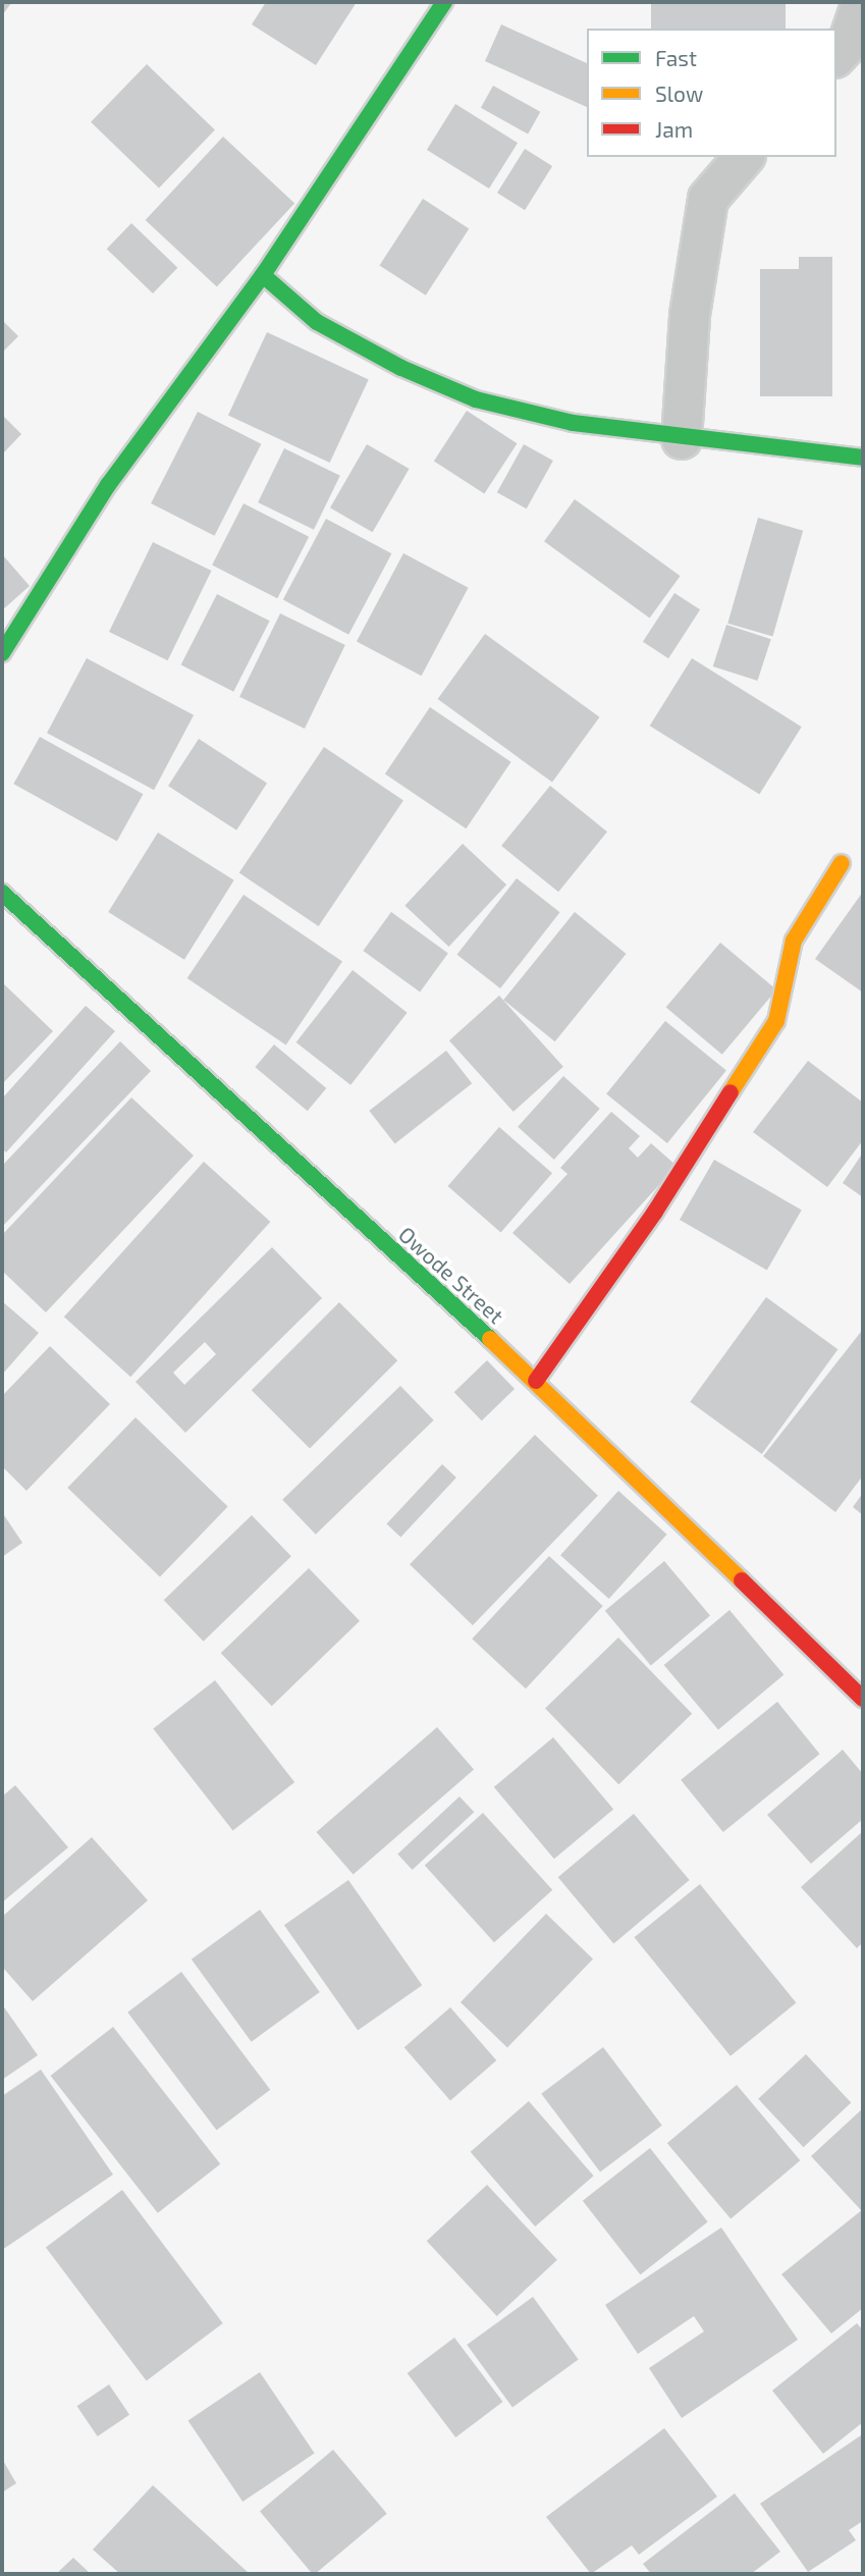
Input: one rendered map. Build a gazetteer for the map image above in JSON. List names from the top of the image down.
{
  "streets": {
    "street": ["Owode Street"]
  },
  "legend": ["Fast", "Slow", "Jam"]
}
